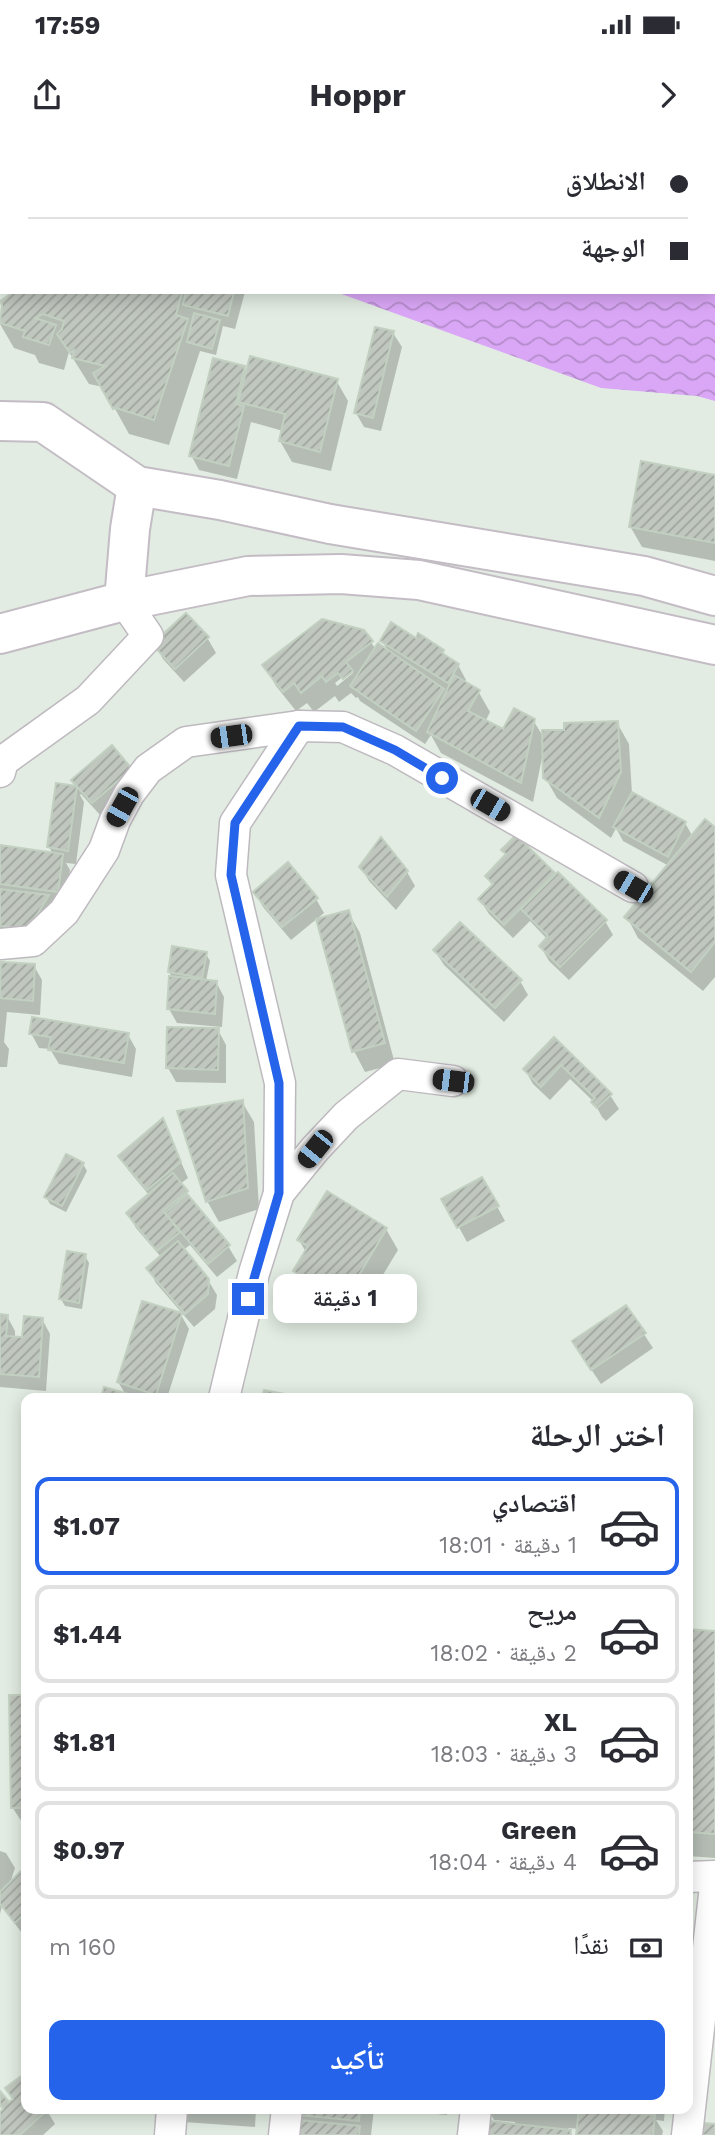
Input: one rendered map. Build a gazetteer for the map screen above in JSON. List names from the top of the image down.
{
  "page": {
    "status": "17:59",
    "header": "Hoppr",
    "banner": ["الانطلاق", "الوجهة"],
    "bubble": "1 دقيقة",
    "heading": "اختر الرحلة",
    "list": [
      {
        "name": "اقتصادي",
        "note": "1 دقيقة · 18:01",
        "value": "$1.07"
      },
      {
        "name": "مريح",
        "note": "2 دقيقة · 18:02",
        "value": "$1.44"
      },
      {
        "name": "XL",
        "note": "3 دقيقة · 18:03",
        "value": "$1.81"
      },
      {
        "name": "Green",
        "note": "4 دقيقة · 18:04",
        "value": "$0.97"
      }
    ],
    "pay": ["نقدًا", "160 m"],
    "buttons": "تأكيد"
  }
}
